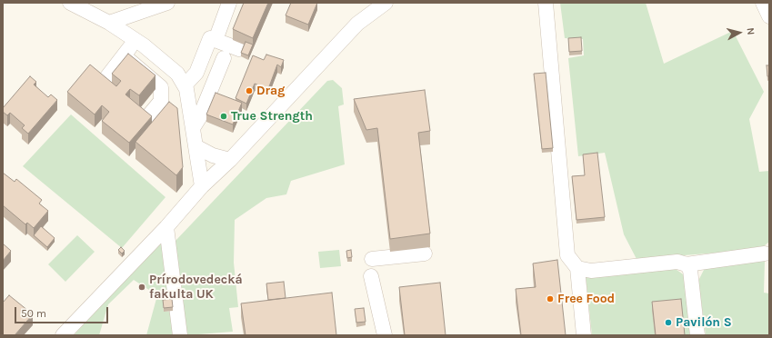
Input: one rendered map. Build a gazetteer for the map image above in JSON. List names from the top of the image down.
{
  "places": [
    "Drag",
    "True Strength",
    "Prírodovedecká fakulta UK",
    "Free Food",
    "Pavilón S"
  ],
  "scale_bar": "50 m",
  "north": "right"
}
